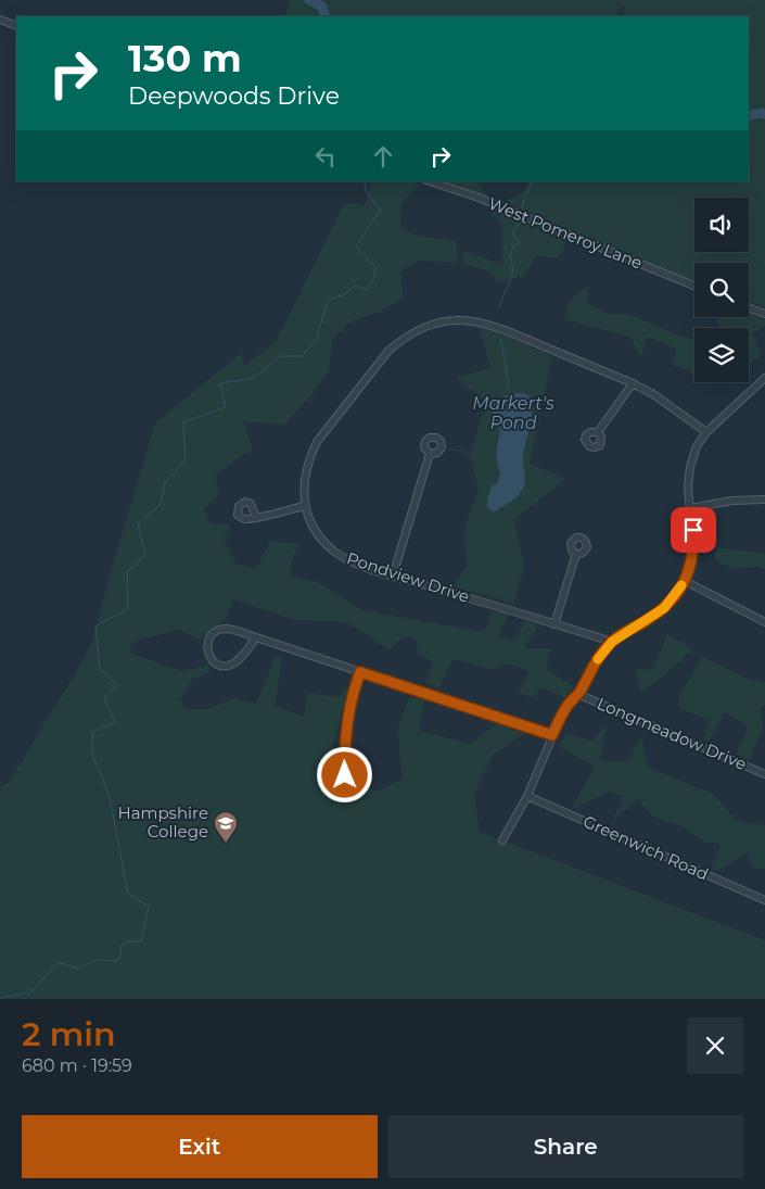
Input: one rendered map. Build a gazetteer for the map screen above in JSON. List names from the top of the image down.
{
  "streets": {
    "street": [
      "West Pomeroy Lane",
      "Pondview Drive",
      "Longmeadow Drive",
      "Greenwich Road"
    ]
  },
  "water": ["Markert's Pond"],
  "places": {
    "school or university": ["Hampshire College"]
  },
  "page": {
    "turn": ["130 m", "Deepwoods Drive"],
    "heading": ["2 min", "680 m · 19:59"],
    "buttons": ["Exit", "Share"]
  }
}
